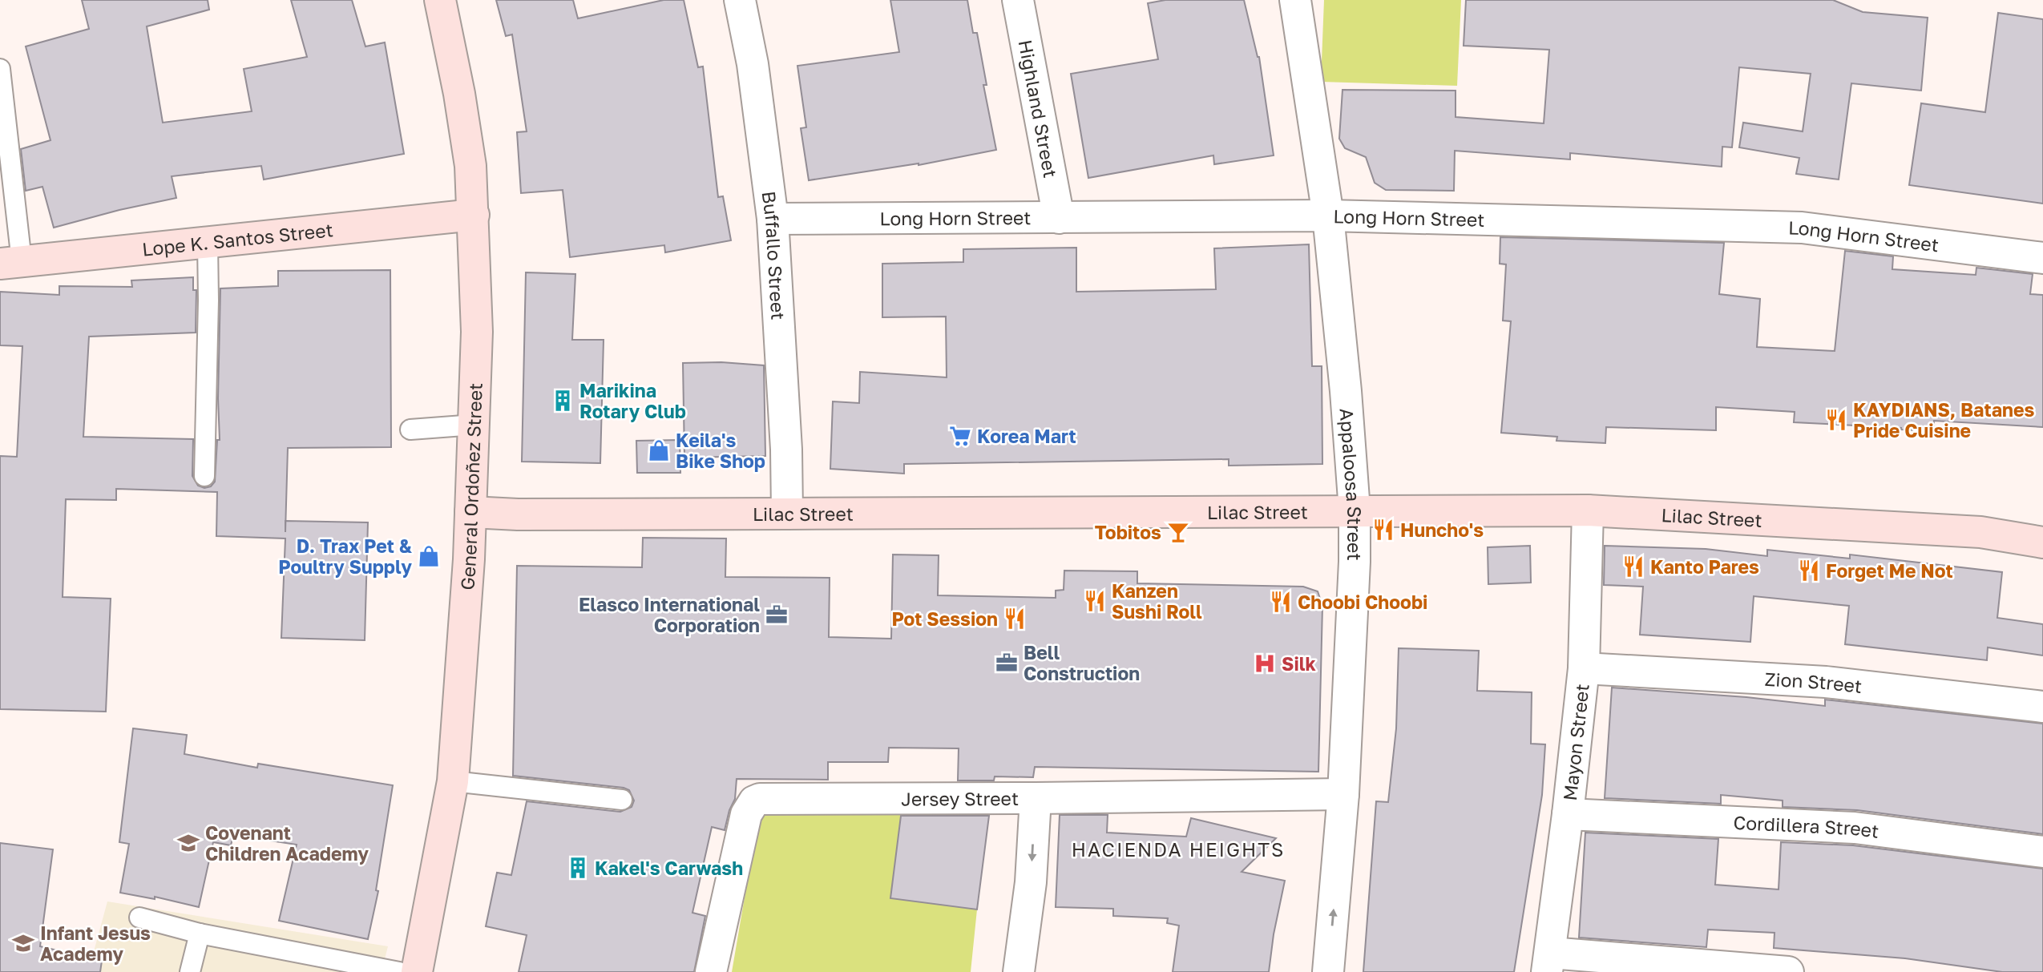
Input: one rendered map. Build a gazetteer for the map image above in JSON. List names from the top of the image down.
{
  "streets": {
    "main road": ["Lope K. Santos Street", "General Ordoñez Street", "Lilac Street"],
    "street": [
      "Highland Street",
      "Long Horn Street",
      "Buffallo Street",
      "Appaloosa Street",
      "Zion Street",
      "Mayon Street",
      "Jersey Street",
      "Cordillera Street"
    ]
  },
  "crossings": [
    ["Highland Street", "Long Horn Street"],
    ["Long Horn Street", "Buffallo Street"],
    ["Long Horn Street", "Appaloosa Street"],
    ["Lope K. Santos Street", "General Ordoñez Street"],
    ["Buffallo Street", "Lilac Street"],
    ["Appaloosa Street", "Lilac Street"],
    ["Appaloosa Street", "Jersey Street"],
    ["General Ordoñez Street", "Lilac Street"],
    ["Lilac Street", "Mayon Street"],
    ["Zion Street", "Mayon Street"],
    ["Mayon Street", "Cordillera Street"]
  ],
  "districts": ["HACIENDA HEIGHTS"],
  "places": {
    "building": ["Marikina Rotary Club", "Kakel's Carwash"],
    "restaurant": [
      "KAYDIANS, Batanes Pride Cuisine",
      "Huncho's",
      "Kanto Pares",
      "Forget Me Not",
      "Kanzen Sushi Roll",
      "Choobi Choobi",
      "Pot Session"
    ],
    "supermarket": ["Korea Mart"],
    "shop": ["Keila's Bike Shop", "D. Trax Pet & Poultry Supply"],
    "bar": ["Tobitos"],
    "office": ["Elasco International Corporation", "Bell Construction"],
    "hospital": ["Silk"],
    "school or university": ["Covenant Children Academy", "Infant Jesus Academy"]
  }
}
